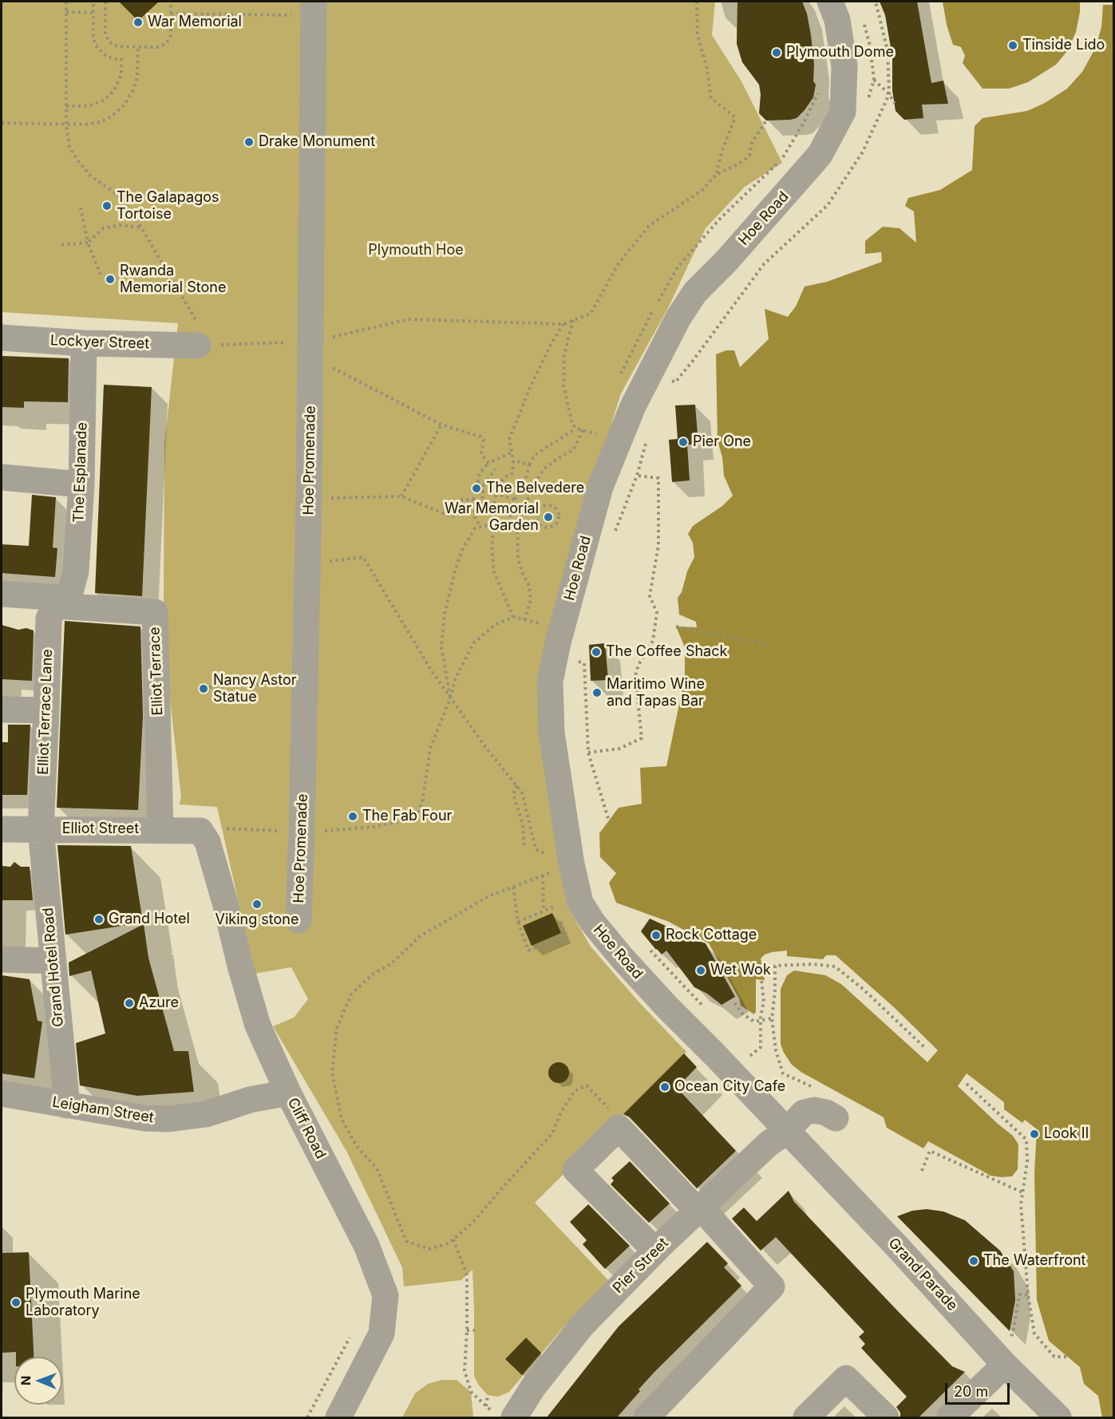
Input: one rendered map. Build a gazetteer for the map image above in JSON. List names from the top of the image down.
{
  "streets": {
    "street": [
      "Hoe Road",
      "Lockyer Street",
      "Hoe Promenade",
      "The Esplanade",
      "Elliot Terrace",
      "Elliot Terrace Lane",
      "Elliot Street",
      "Grand Hotel Road",
      "Leigham Street",
      "Cliff Road",
      "Pier Street",
      "Grand Parade"
    ]
  },
  "crossings": [
    ["Hoe Road", "Pier Street"],
    ["Hoe Road", "Grand Parade"],
    ["Lockyer Street", "The Esplanade"],
    ["The Esplanade", "Elliot Terrace"],
    ["The Esplanade", "Elliot Terrace Lane"],
    ["Elliot Terrace", "Elliot Terrace Lane"],
    ["Elliot Terrace", "Elliot Street"],
    ["Elliot Terrace Lane", "Elliot Street"],
    ["Elliot Terrace Lane", "Grand Hotel Road"],
    ["Elliot Street", "Grand Hotel Road"],
    ["Elliot Street", "Cliff Road"],
    ["Grand Hotel Road", "Leigham Street"],
    ["Leigham Street", "Cliff Road"],
    ["Pier Street", "Grand Parade"]
  ],
  "parks": ["Plymouth Hoe"],
  "places": [
    "War Memorial",
    "Tinside Lido",
    "Plymouth Dome",
    "Drake Monument",
    "The Galapagos Tortoise",
    "Rwanda Memorial Stone",
    "Pier One",
    "The Belvedere",
    "War Memorial Garden",
    "The Coffee Shack",
    "Nancy Astor Statue",
    "Maritimo Wine and Tapas Bar",
    "The Fab Four",
    "Viking stone",
    "Grand Hotel",
    "Rock Cottage",
    "Wet Wok",
    "Azure",
    "Ocean City Cafe",
    "Look II",
    "The Waterfront",
    "Plymouth Marine Laboratory"
  ],
  "scale_bar": "20 m",
  "north": "left"
}
